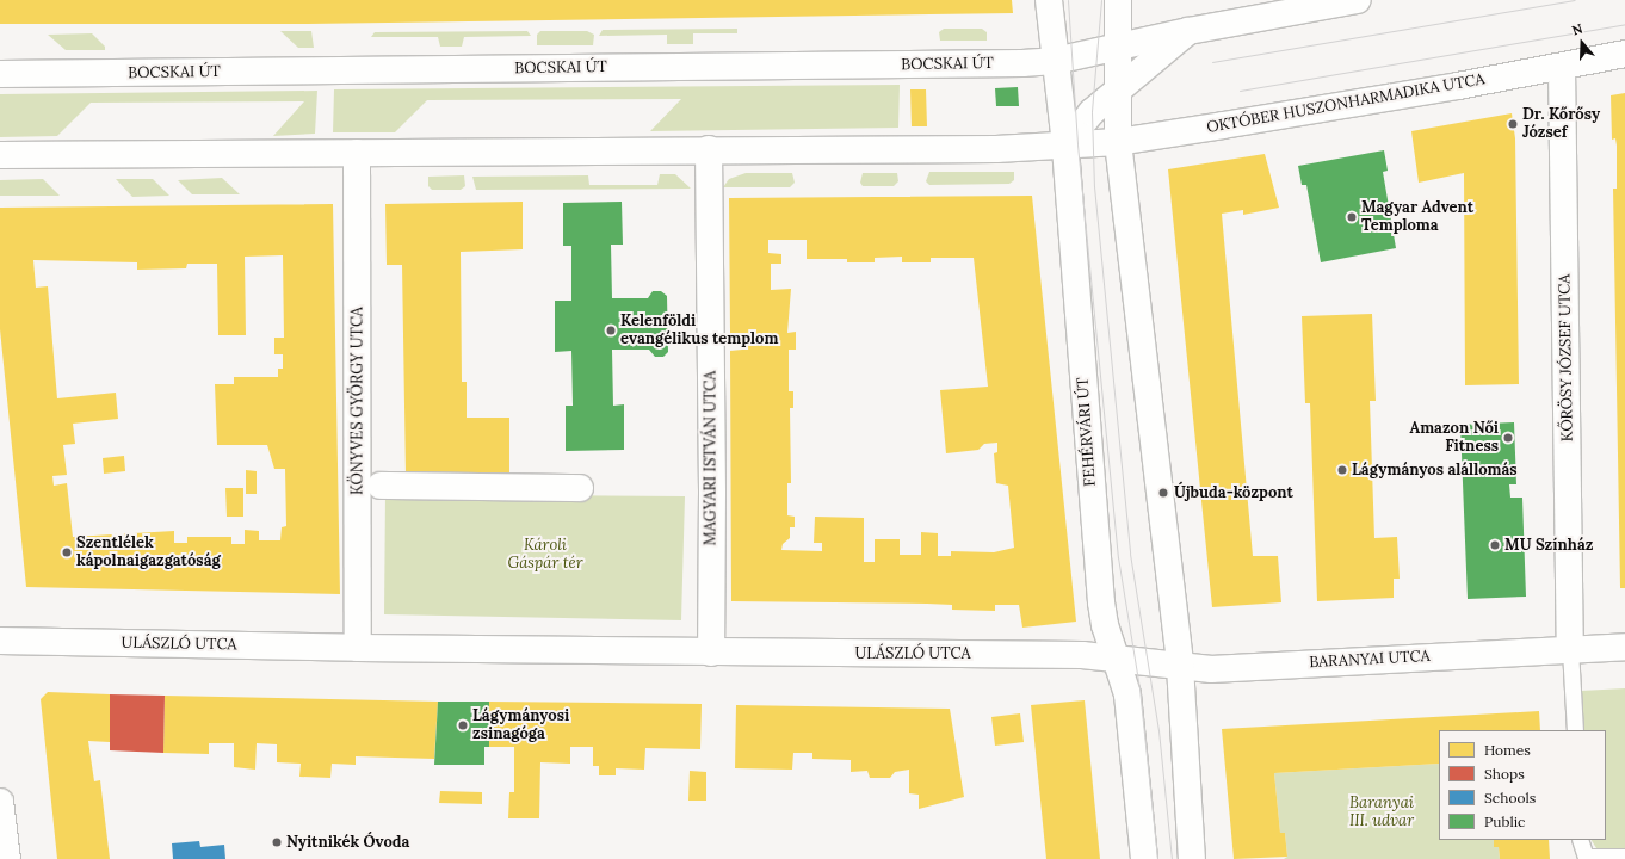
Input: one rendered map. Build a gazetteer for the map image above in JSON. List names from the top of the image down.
{
  "streets": {
    "street": [
      "BOCSKAI ÚT",
      "OKTÓBER HUSZONHARMADIKA UTCA",
      "KŐRÖSY JÓZSEF UTCA",
      "KÖNYVES GYÖRGY UTCA",
      "FEHÉRVÁRI ÚT",
      "MAGYARI ISTVÁN UTCA",
      "ULÁSZLÓ UTCA",
      "BARANYAI UTCA"
    ]
  },
  "crossings": [
    ["BOCSKAI ÚT", "FEHÉRVÁRI ÚT"],
    ["OKTÓBER HUSZONHARMADIKA UTCA", "KŐRÖSY JÓZSEF UTCA"],
    ["OKTÓBER HUSZONHARMADIKA UTCA", "FEHÉRVÁRI ÚT"],
    ["KŐRÖSY JÓZSEF UTCA", "BARANYAI UTCA"],
    ["KÖNYVES GYÖRGY UTCA", "ULÁSZLÓ UTCA"],
    ["FEHÉRVÁRI ÚT", "ULÁSZLÓ UTCA"],
    ["FEHÉRVÁRI ÚT", "BARANYAI UTCA"],
    ["MAGYARI ISTVÁN UTCA", "ULÁSZLÓ UTCA"],
    ["ULÁSZLÓ UTCA", "BARANYAI UTCA"]
  ],
  "parks": ["Károli Gáspár tér", "Baranyai III. udvar"],
  "places": [
    "Dr. Kőrősy József",
    "Magyar Advent Temploma",
    "Kelenföldi evangélikus templom",
    "Amazon Női Fitness",
    "Lágymányos alállomás",
    "Újbuda-központ",
    "MU Színház",
    "Szentlélek kápolnaigazgatóság",
    "Lágymányosi zsinagóga",
    "Nyitnikék Óvoda"
  ],
  "legend": [
    "Homes",
    "Shops",
    "Schools",
    "Public"
  ],
  "north": "top"
}
